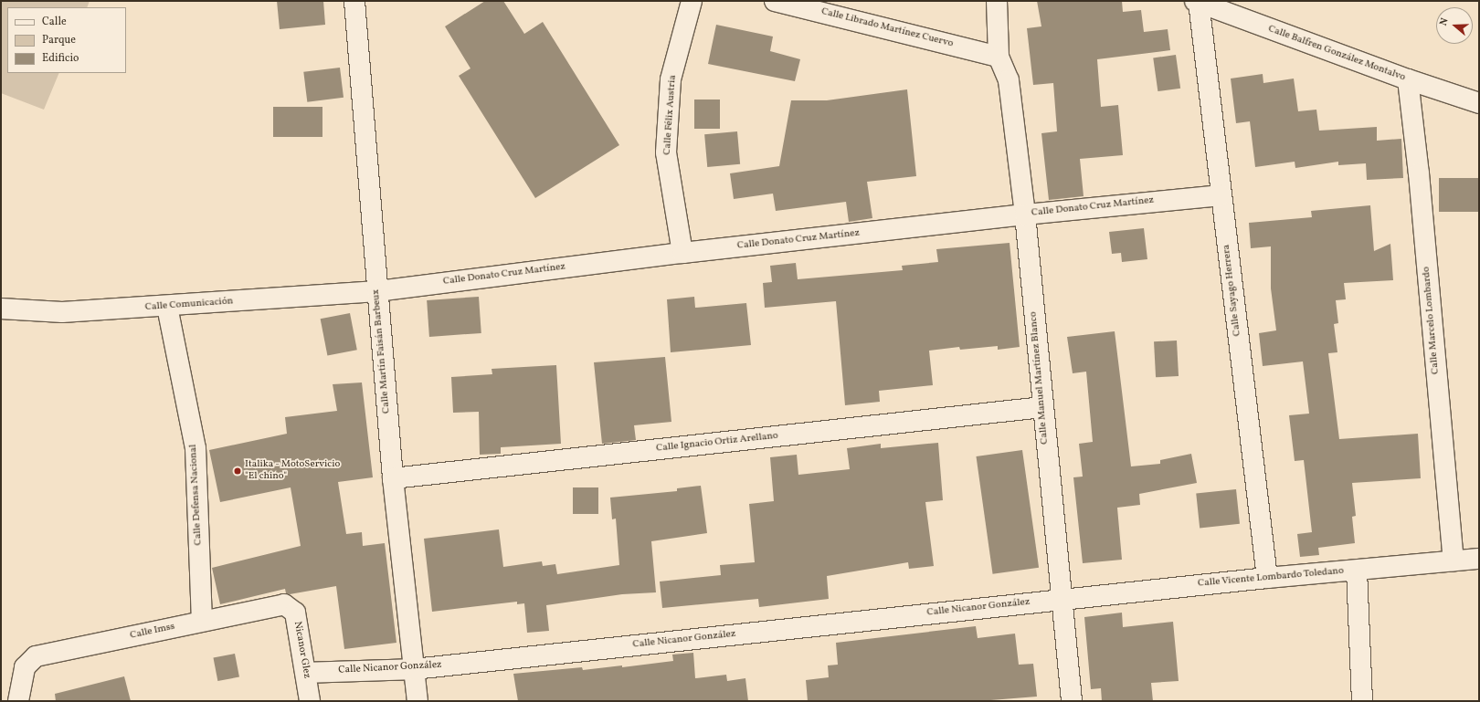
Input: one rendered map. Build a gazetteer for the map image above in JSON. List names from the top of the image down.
{
  "streets": {
    "street": [
      "Calle Librado Martínez Cuervo",
      "Calle Balfren González Montalvo",
      "Calle Félix Austria",
      "Calle Donato Cruz Martínez",
      "Calle Sayago Herrera",
      "Calle Comunicación",
      "Calle Marcelo Lombardo",
      "Calle Martín Faisán Barbeux",
      "Calle Manuel Martínez Blanco",
      "Calle Ignacio Ortiz Arellano",
      "Calle Defensa Nacional",
      "Calle Vicente Lombardo Toledano",
      "Calle Nicanor González",
      "Calle Imss",
      "Nicanor Glez"
    ]
  },
  "crossings": [
    ["Calle Librado Martínez Cuervo", "Calle Manuel Martínez Blanco"],
    ["Calle Balfren González Montalvo", "Calle Sayago Herrera"],
    ["Calle Balfren González Montalvo", "Calle Marcelo Lombardo"],
    ["Calle Félix Austria", "Calle Donato Cruz Martínez"],
    ["Calle Donato Cruz Martínez", "Calle Sayago Herrera"],
    ["Calle Donato Cruz Martínez", "Calle Comunicación"],
    ["Calle Donato Cruz Martínez", "Calle Martín Faisán Barbeux"],
    ["Calle Donato Cruz Martínez", "Calle Manuel Martínez Blanco"],
    ["Calle Sayago Herrera", "Calle Vicente Lombardo Toledano"],
    ["Calle Comunicación", "Calle Martín Faisán Barbeux"],
    ["Calle Comunicación", "Calle Defensa Nacional"],
    ["Calle Marcelo Lombardo", "Calle Vicente Lombardo Toledano"],
    ["Calle Martín Faisán Barbeux", "Calle Ignacio Ortiz Arellano"],
    ["Calle Martín Faisán Barbeux", "Calle Nicanor González"],
    ["Calle Manuel Martínez Blanco", "Calle Ignacio Ortiz Arellano"],
    ["Calle Manuel Martínez Blanco", "Calle Vicente Lombardo Toledano"],
    ["Calle Manuel Martínez Blanco", "Calle Nicanor González"],
    ["Calle Defensa Nacional", "Calle Imss"],
    ["Calle Vicente Lombardo Toledano", "Calle Nicanor González"],
    ["Calle Nicanor González", "Nicanor Glez"],
    ["Calle Imss", "Nicanor Glez"]
  ],
  "places": ["Italika - MotoServicio \"El chino\""],
  "legend": ["Calle", "Parque", "Edificio"],
  "north": "left"
}
